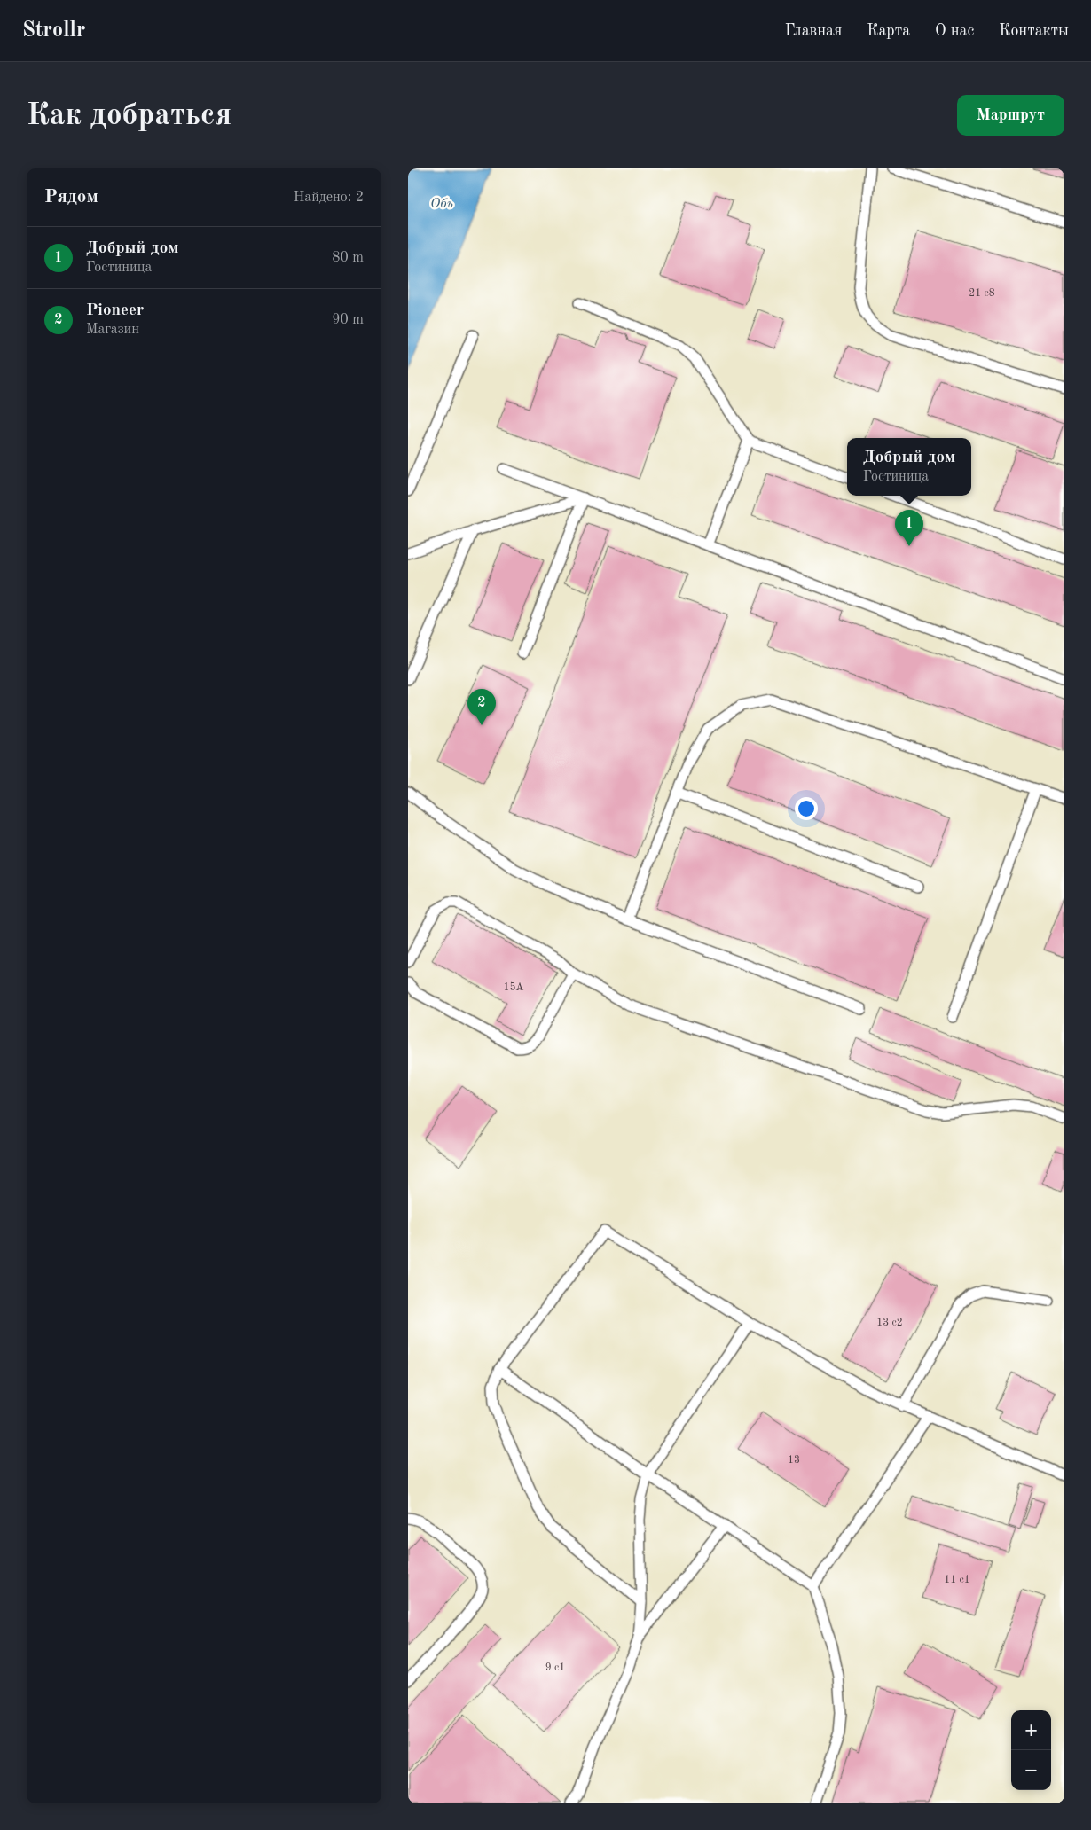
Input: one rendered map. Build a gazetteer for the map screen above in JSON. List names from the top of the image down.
{
  "water": ["Обь"],
  "house_numbers": [
    "21 с8",
    "15А",
    "13 с2",
    "13",
    "11 с1",
    "9 с1"
  ],
  "page": {
    "header": "Strollr",
    "nav": [
      "Главная",
      "Карта",
      "О нас",
      "Контакты"
    ],
    "buttons": "Маршрут",
    "title": "Как добраться",
    "heading": ["Рядом", "Найдено: 2"],
    "list": [
      {
        "mark": "1",
        "name": "Добрый дом",
        "note": "Гостиница",
        "value": "80 m"
      },
      {
        "mark": "2",
        "name": "Pioneer",
        "note": "Магазин",
        "value": "90 m"
      }
    ],
    "popup": ["Добрый дом", "Гостиница"],
    "pins": ["1", "2"],
    "map_buttons": ["+", "−"]
  }
}
